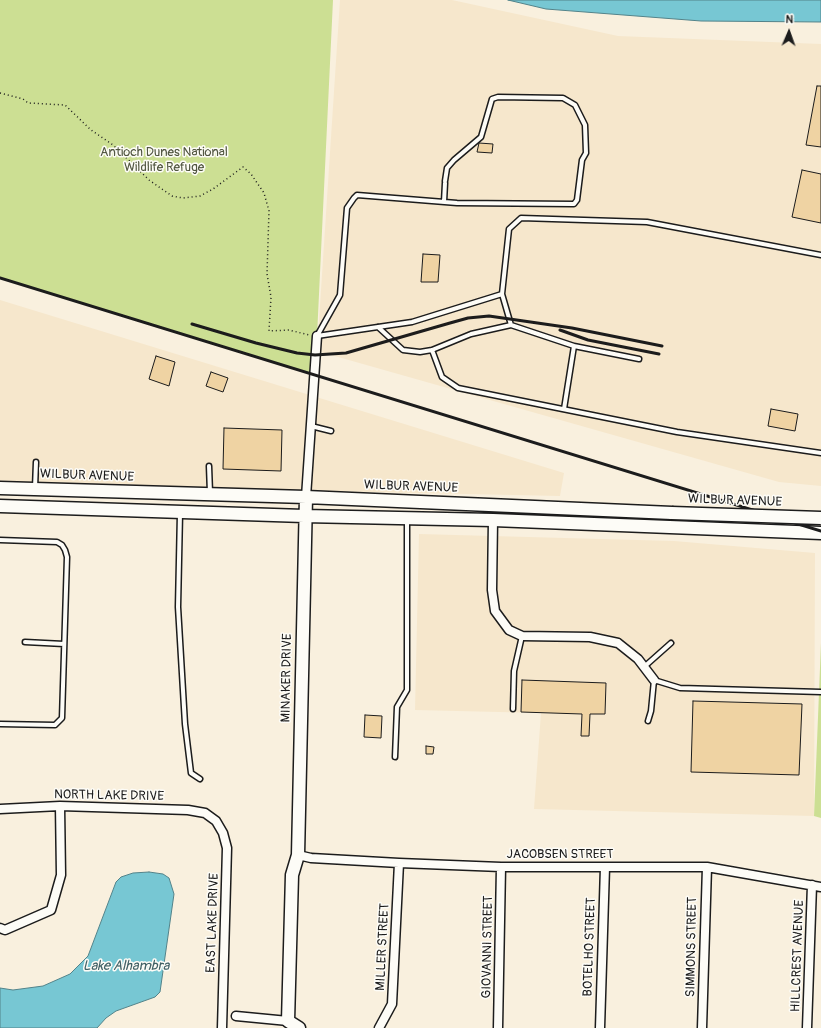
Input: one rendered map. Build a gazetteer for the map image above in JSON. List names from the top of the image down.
{
  "streets": {
    "main road": ["WILBUR AVENUE", "MINAKER DRIVE"],
    "street": [
      "NORTH LAKE DRIVE",
      "JACOBSEN STREET",
      "EAST LAKE DRIVE",
      "MILLER STREET",
      "GIOVANNI STREET",
      "BOTELHO STREET",
      "SIMMONS STREET",
      "HILLCREST AVENUE"
    ]
  },
  "crossings": [
    ["WILBUR AVENUE", "MINAKER DRIVE"],
    ["MINAKER DRIVE", "JACOBSEN STREET"],
    ["NORTH LAKE DRIVE", "EAST LAKE DRIVE"],
    ["JACOBSEN STREET", "MILLER STREET"],
    ["JACOBSEN STREET", "GIOVANNI STREET"],
    ["JACOBSEN STREET", "BOTELHO STREET"],
    ["JACOBSEN STREET", "SIMMONS STREET"],
    ["JACOBSEN STREET", "HILLCREST AVENUE"]
  ],
  "water": ["Lake Alhambra"],
  "parks": ["Antioch Dunes National Wildlife Refuge"],
  "north": "top"
}
